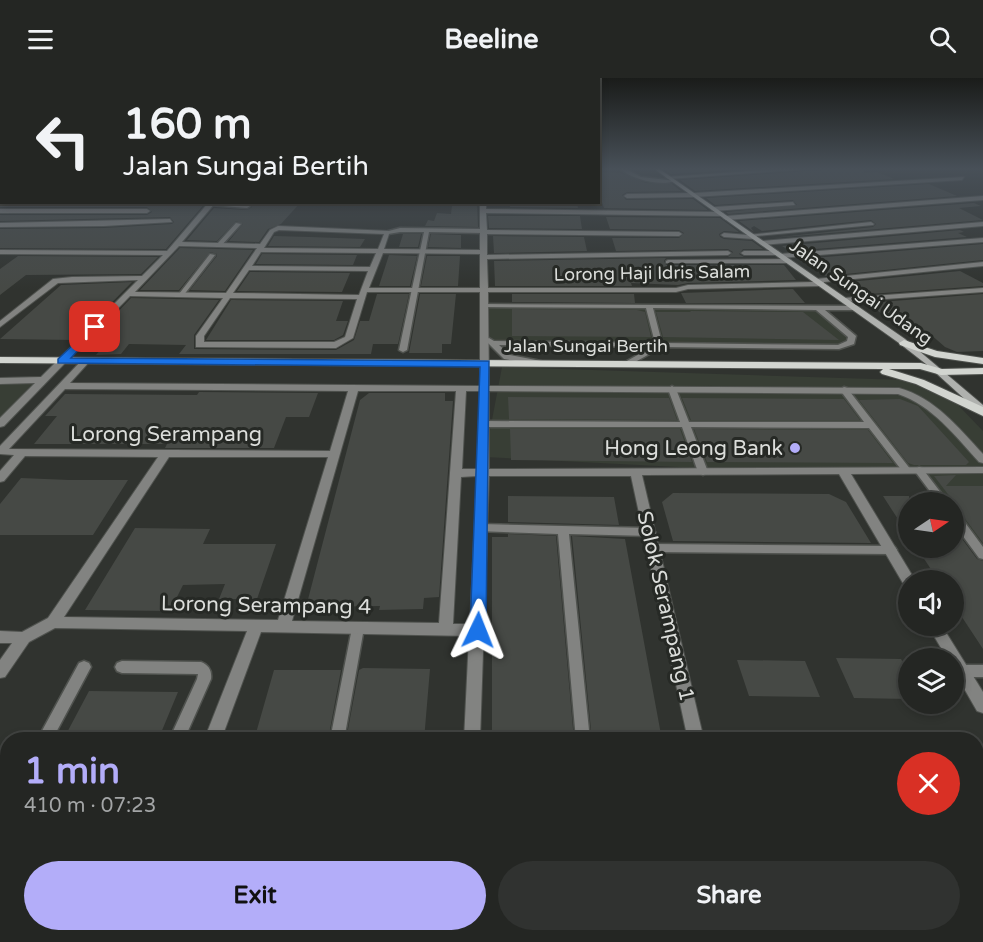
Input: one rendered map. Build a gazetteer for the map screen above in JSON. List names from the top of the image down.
{
  "streets": {
    "main road": ["Jalan Sungai Bertih"],
    "street": [
      "Lorong Haji Idris Salam",
      "Jalan Sungai Udang",
      "Lorong Serampang",
      "Lorong Serampang 4",
      "Solok Serampang 1"
    ]
  },
  "crossings": [
    ["Lorong Haji Idris Salam", "Jalan Sungai Udang"],
    ["Jalan Sungai Udang", "Jalan Sungai Bertih"],
    ["Jalan Sungai Bertih", "Lorong Serampang"]
  ],
  "places": ["Hong Leong Bank"],
  "north": "right",
  "page": {
    "header": "Beeline",
    "turn": ["160 m", "Jalan Sungai Bertih"],
    "heading": ["1 min", "410 m · 07:23"],
    "buttons": ["Exit", "Share"]
  }
}
